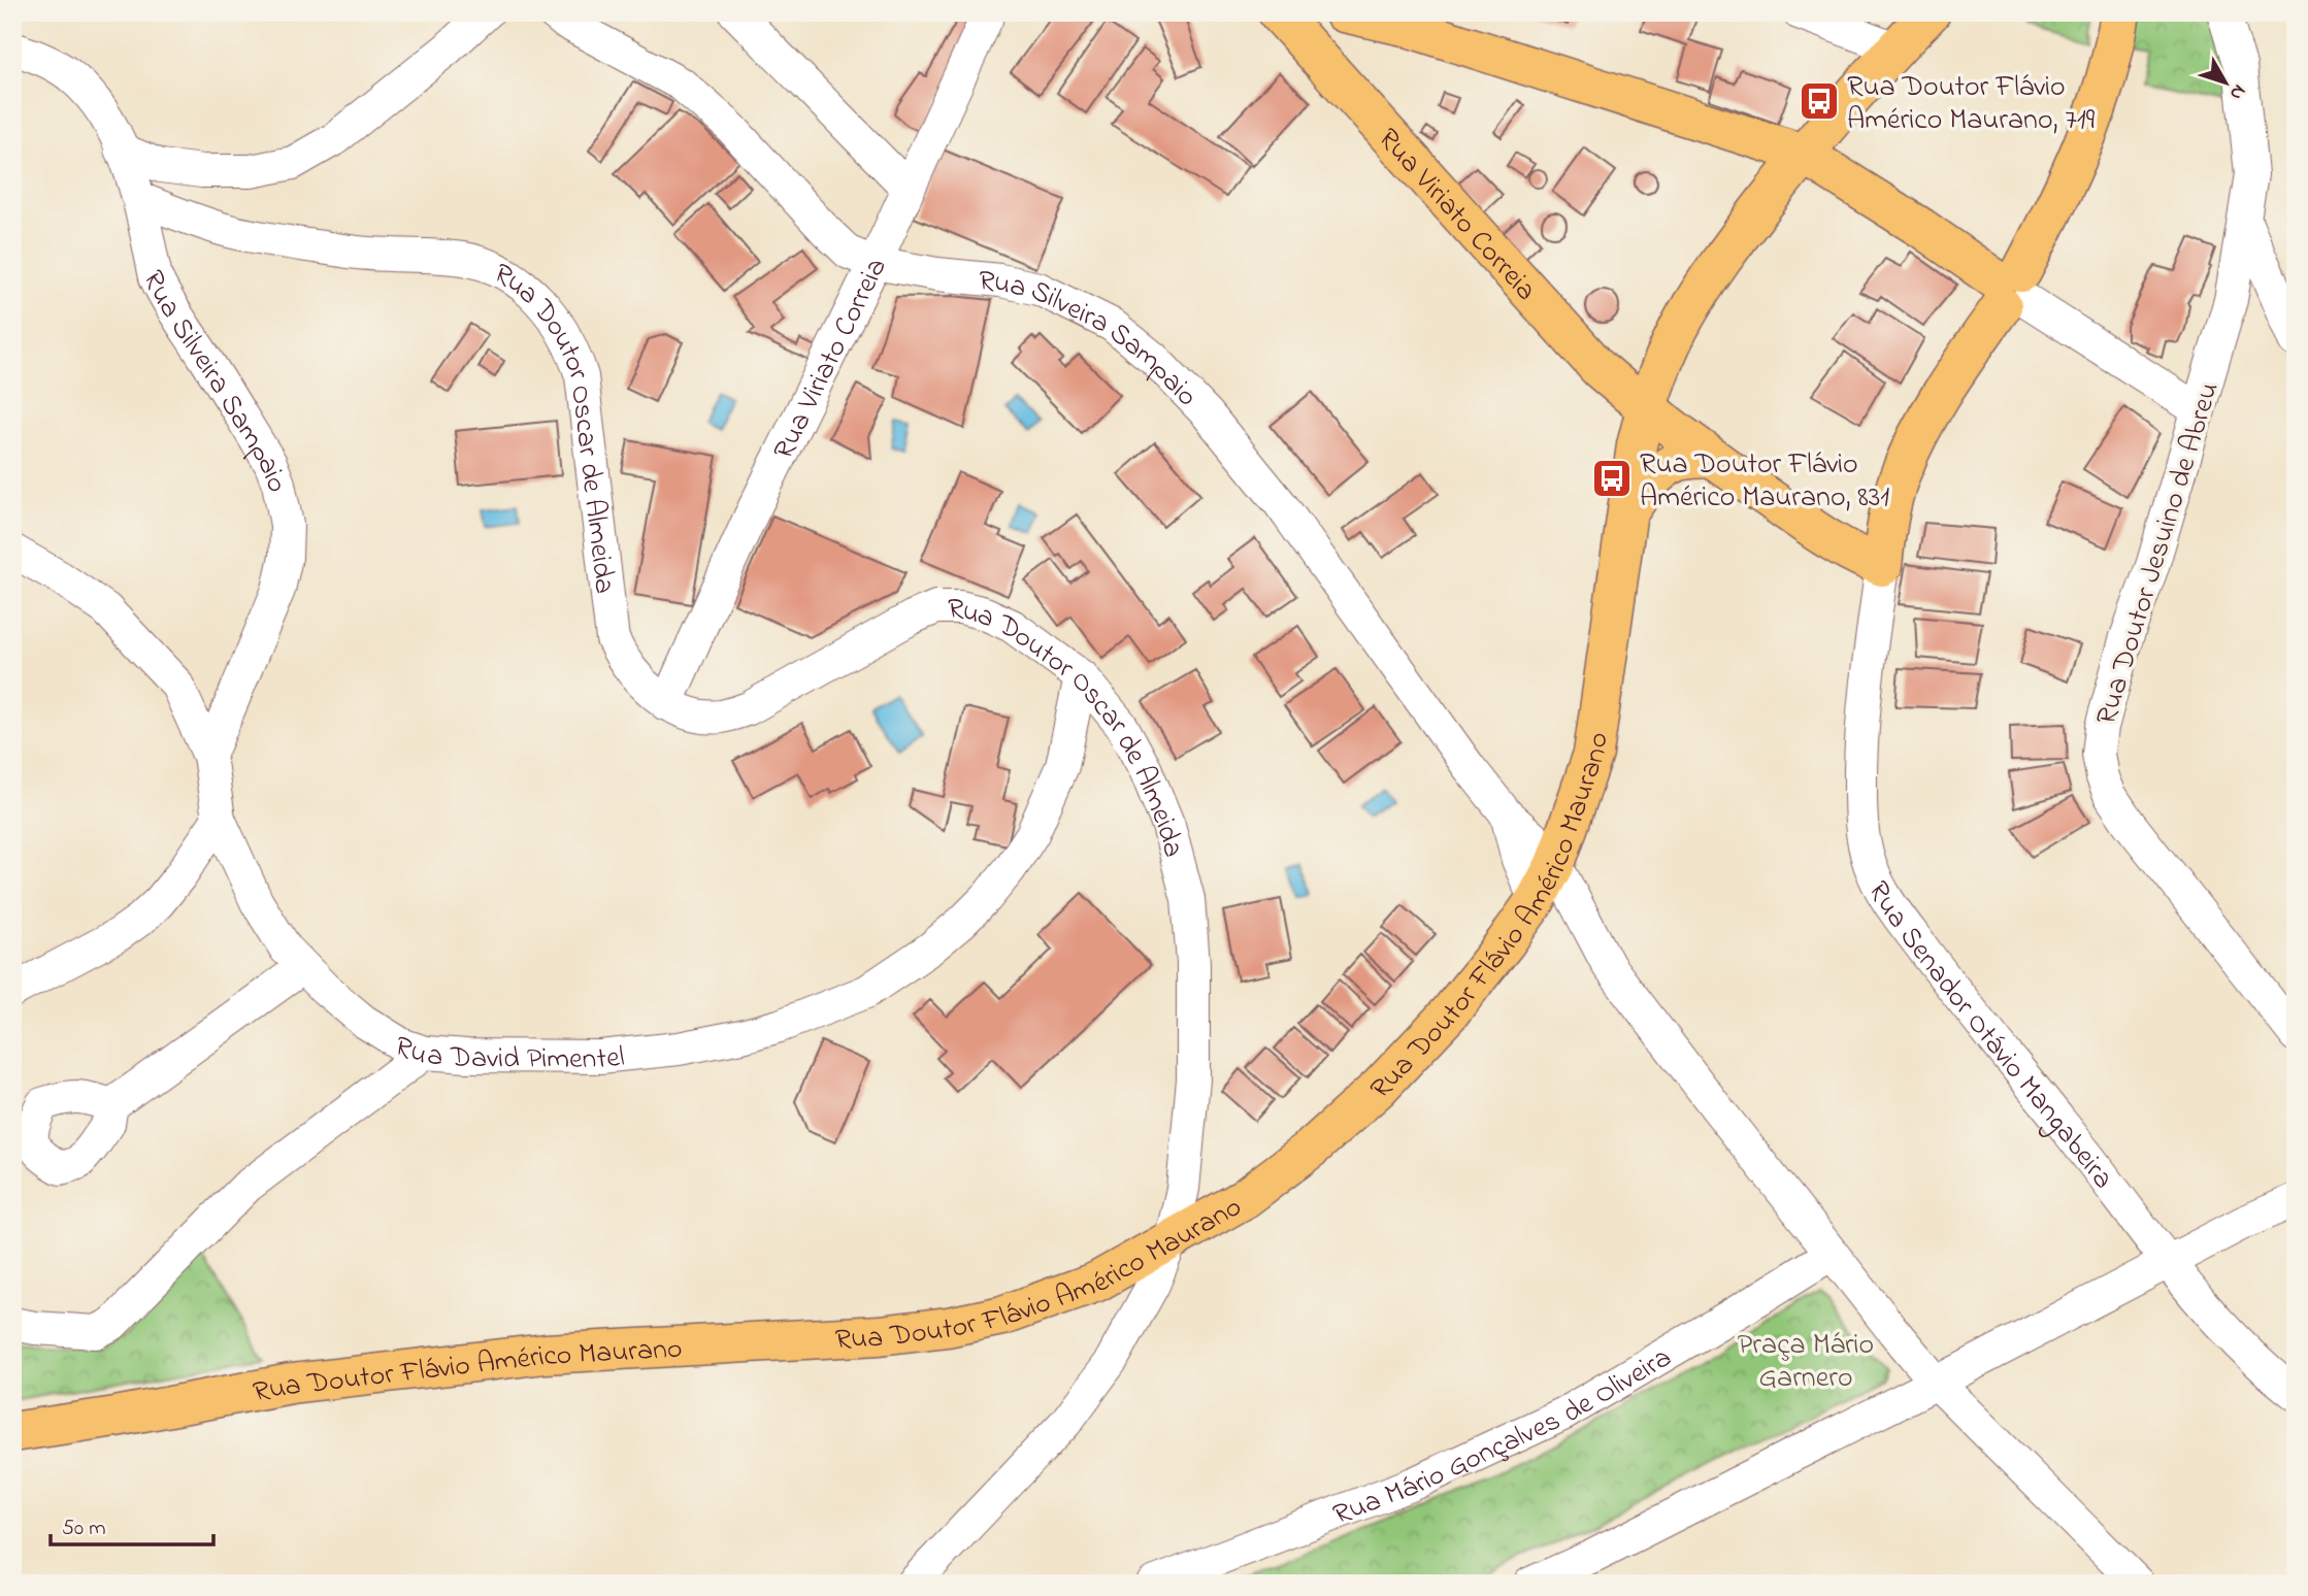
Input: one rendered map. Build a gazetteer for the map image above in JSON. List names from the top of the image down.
{
  "streets": {
    "main road": ["Rua Viriato Correia", "Rua Doutor Flávio Américo Maurano", "Rua Senador Otávio Mangabeira"],
    "street": [
      "Rua Silveira Sampaio",
      "Rua Doutor Oscar de Almeida",
      "Rua Doutor Jesuino de Abreu",
      "Rua David Pimentel",
      "Rua Mário Gonçalves de Oliveira"
    ]
  },
  "crossings": [
    ["Rua Viriato Correia", "Rua Silveira Sampaio"],
    ["Rua Viriato Correia", "Rua Doutor Oscar de Almeida"],
    ["Rua Viriato Correia", "Rua Doutor Flávio Américo Maurano"],
    ["Rua Viriato Correia", "Rua Senador Otávio Mangabeira"],
    ["Rua Silveira Sampaio", "Rua Doutor Oscar de Almeida"],
    ["Rua Silveira Sampaio", "Rua Doutor Flávio Américo Maurano"],
    ["Rua Silveira Sampaio", "Rua David Pimentel"],
    ["Rua Silveira Sampaio", "Rua Mário Gonçalves de Oliveira"],
    ["Rua Doutor Oscar de Almeida", "Rua Doutor Flávio Américo Maurano"],
    ["Rua Doutor Oscar de Almeida", "Rua David Pimentel"]
  ],
  "parks": ["Praça Mário Garnero"],
  "places": {
    "bus stop": ["Rua Doutor Flávio Américo Maurano, 719", "Rua Doutor Flávio Américo Maurano, 831"]
  },
  "scale_bar": "50 m",
  "north": "bottom right"
}
